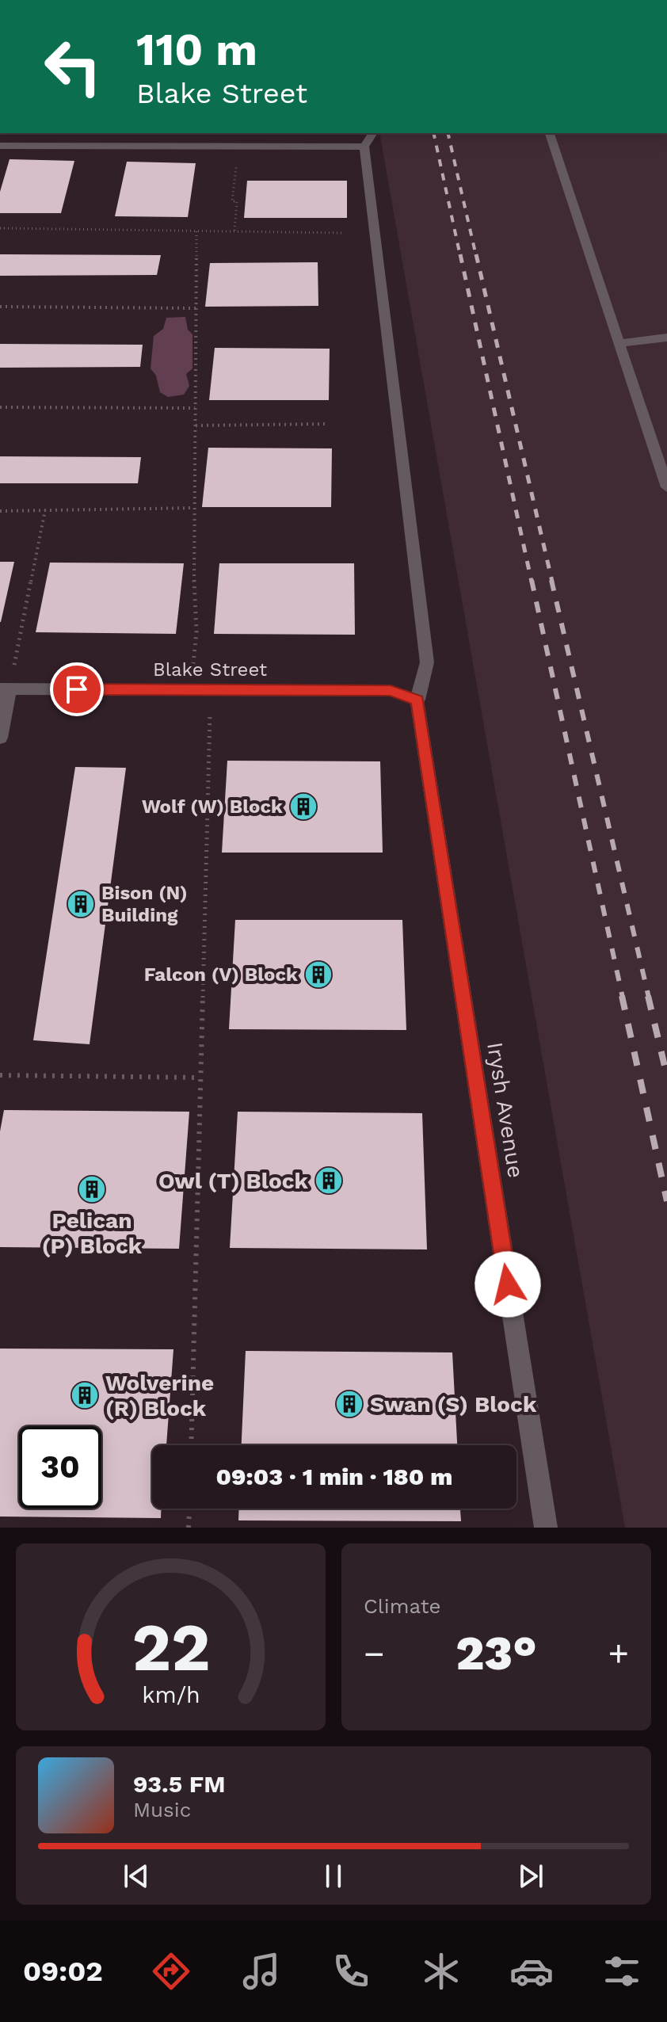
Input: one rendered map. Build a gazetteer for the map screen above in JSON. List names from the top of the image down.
{
  "streets": {
    "street": ["Blake Street", "Irysh Avenue"]
  },
  "crossings": [
    ["Blake Street", "Irysh Avenue"]
  ],
  "places": {
    "building": [
      "Wolf (W) Block",
      "Bison (N) Building",
      "Falcon (V) Block",
      "Owl (T) Block",
      "Pelican (P) Block",
      "Wolverine (R) Block",
      "Swan (S) Block"
    ]
  },
  "page": {
    "turn": ["110 m", "Blake Street"],
    "limit": "30",
    "trip": "09:03 · 1 min · 180 m",
    "tile": "Climate",
    "heat": ["−", "23°", "+"],
    "song": ["93.5 FM", "Music"],
    "tabs": "09:02",
    "gauge": ["22", "km/h"]
  }
}
